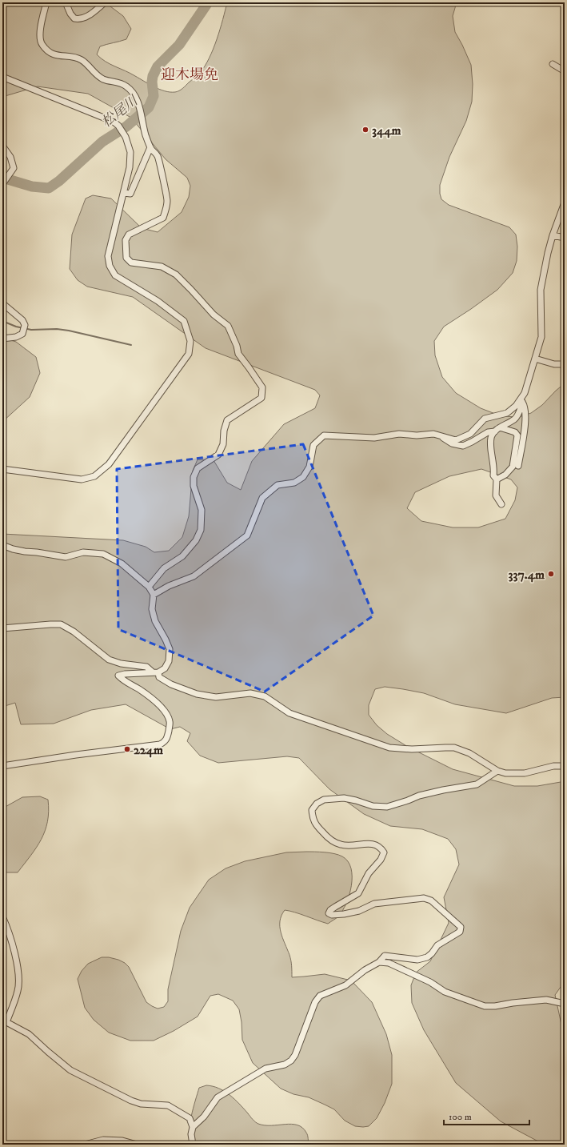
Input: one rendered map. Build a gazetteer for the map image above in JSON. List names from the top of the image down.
{
  "districts": ["迎木場免"],
  "water": ["松尾川"],
  "places": ["344m", "337.4m", "224m"],
  "scale_bar": "100 m"
}
